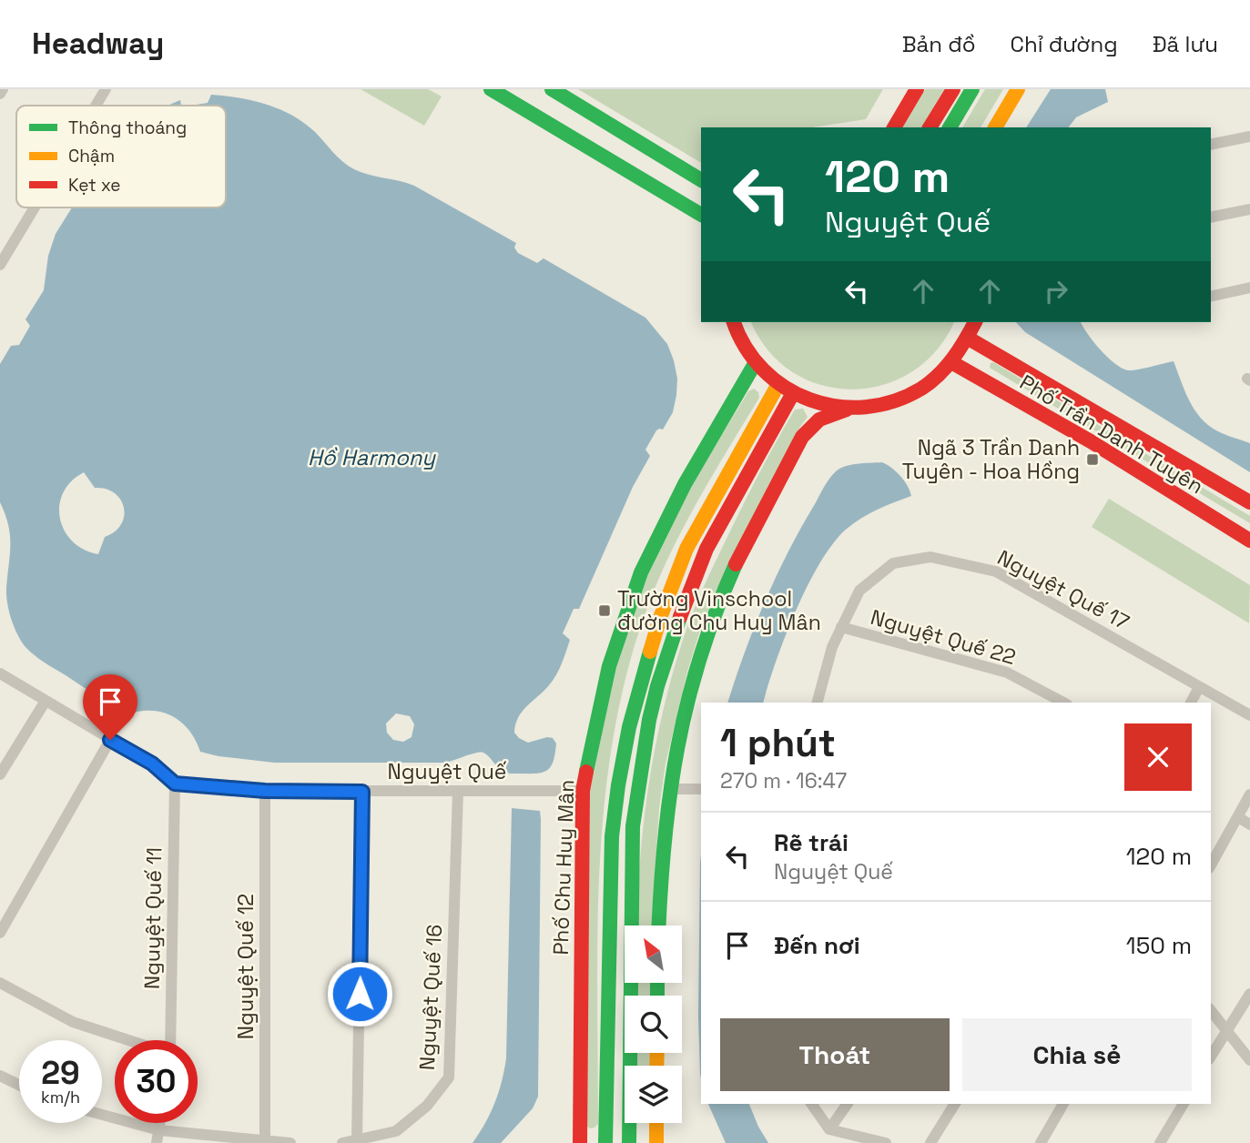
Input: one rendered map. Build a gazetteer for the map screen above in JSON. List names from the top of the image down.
{
  "streets": {
    "main road": ["Phố Trần Danh Tuyên", "Phố Chu Huy Mân"],
    "street": [
      "Nguyệt Quế 17",
      "Nguyệt Quế 22",
      "Nguyệt Quế",
      "Nguyệt Quế 11",
      "Nguyệt Quế 12",
      "Nguyệt Quế 16"
    ]
  },
  "crossings": [
    ["Nguyệt Quế 17", "Nguyệt Quế 22"],
    ["Nguyệt Quế", "Phố Chu Huy Mân"],
    ["Nguyệt Quế", "Nguyệt Quế 11"],
    ["Nguyệt Quế", "Nguyệt Quế 12"],
    ["Nguyệt Quế", "Nguyệt Quế 16"]
  ],
  "water": ["Hồ Harmony"],
  "places": {
    "transit": ["Ngã 3 Trần Danh Tuyên - Hoa Hồng", "Trường Vinschool đường Chu Huy Mân"]
  },
  "legend": ["Thông thoáng", "Chậm", "Kẹt xe"],
  "north": "top left",
  "page": {
    "header": "Headway",
    "nav": ["Bản đồ", "Chỉ đường", "Đã lưu"],
    "turn": ["120 m", "Nguyệt Quế"],
    "heading": ["1 phút", "270 m · 16:47"],
    "list": [
      {
        "name": "Rẽ trái",
        "note": "Nguyệt Quế",
        "value": "120 m"
      },
      {
        "name": "Đến nơi",
        "value": "150 m"
      }
    ],
    "buttons": ["Thoát", "Chia sẻ"],
    "speed": "29 km/h",
    "limit": "30"
  }
}
